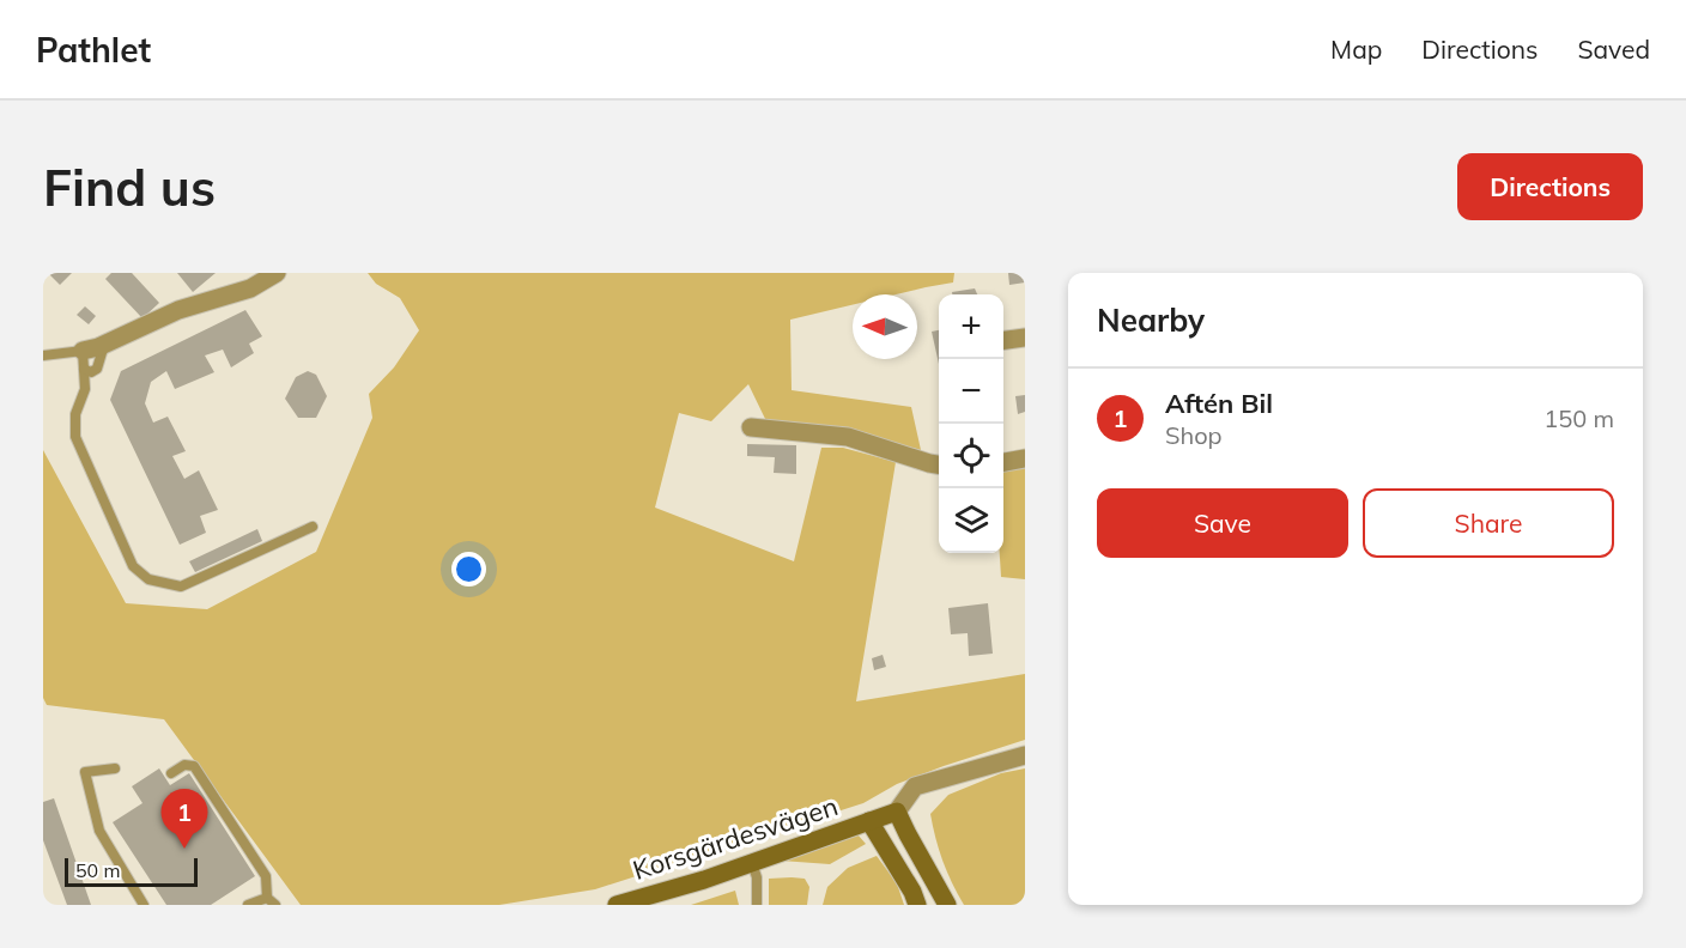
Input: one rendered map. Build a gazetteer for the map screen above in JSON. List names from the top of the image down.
{
  "streets": {
    "street": ["Korsgärdesvägen"]
  },
  "scale_bar": "50 m",
  "north": "left",
  "page": {
    "header": "Pathlet",
    "nav": ["Map", "Directions", "Saved"],
    "buttons": [
      "Directions",
      ["Save", "Share"]
    ],
    "title": "Find us",
    "heading": "Nearby",
    "map_buttons": ["+", "−"],
    "list": [
      {
        "mark": "1",
        "name": "Aftén Bil",
        "note": "Shop",
        "value": "150 m"
      }
    ],
    "pins": "1",
    "scale": "50 m"
  }
}
